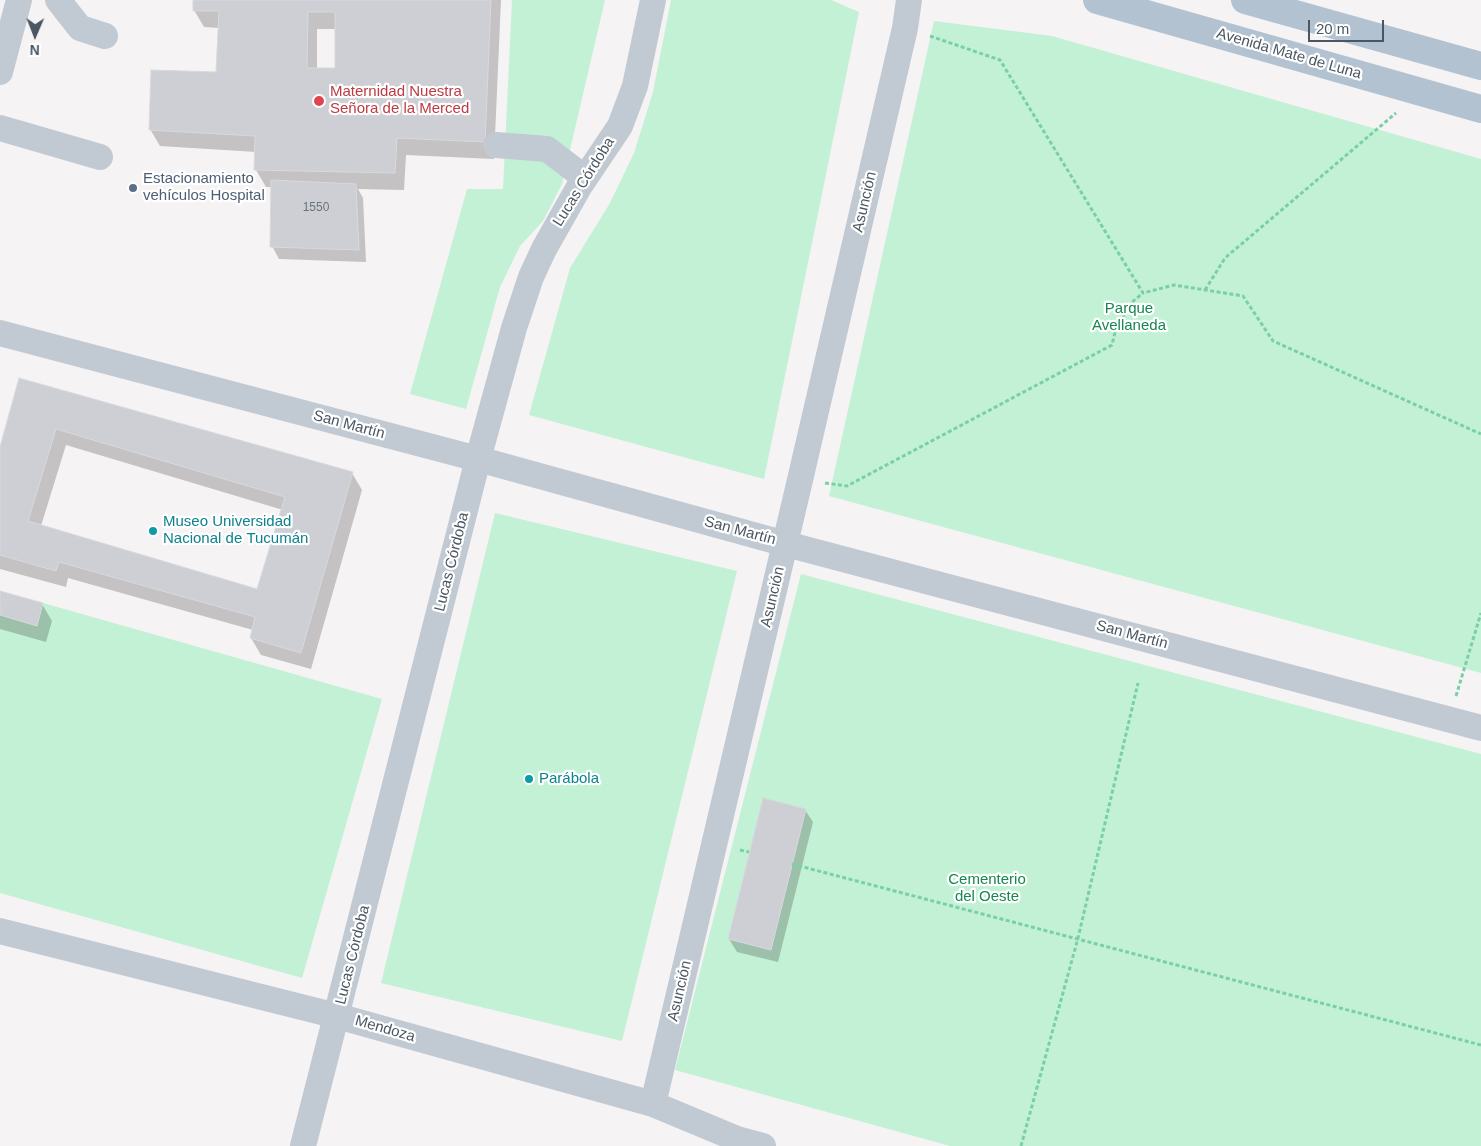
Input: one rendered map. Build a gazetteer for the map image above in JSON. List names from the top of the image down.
{
  "streets": {
    "main road": ["Avenida Mate de Luna"],
    "street": [
      "Lucas Córdoba",
      "Asunción",
      "San Martín",
      "Mendoza"
    ]
  },
  "crossings": [
    ["Lucas Córdoba", "San Martín"],
    ["Lucas Córdoba", "Mendoza"],
    ["Asunción", "San Martín"],
    ["Asunción", "Mendoza"]
  ],
  "parks": ["Parque Avellaneda", "Cementerio del Oeste"],
  "places": [
    "Maternidad Nuestra Señora de la Merced",
    "Estacionamiento vehículos Hospital",
    "Museo Universidad Nacional de Tucumán",
    "Parábola"
  ],
  "house_numbers": ["1550"],
  "scale_bar": "20 m",
  "north": "bottom"
}
